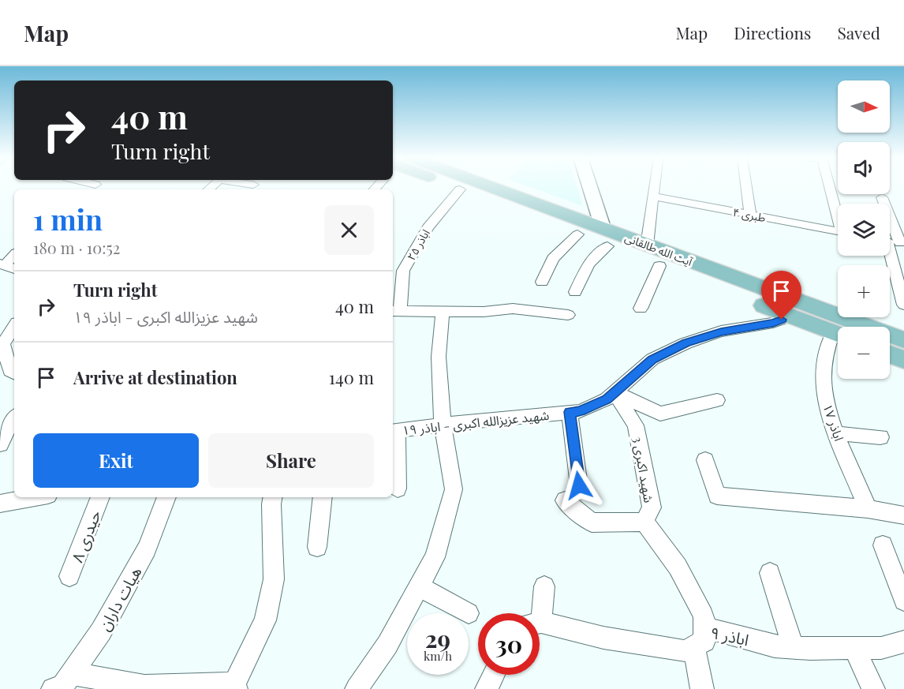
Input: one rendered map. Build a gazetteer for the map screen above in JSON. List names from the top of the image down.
{
  "streets": {
    "main road": ["آیت الله طالقانی"],
    "street": [
      "طبری ۴",
      "اباذر ۲۵",
      "شهید عزیزالله اکبری - اباذر ۱۹",
      "اباذر ۱۷",
      "شهید اکبری 3",
      "حیدری ۸",
      "هیات داران",
      "اباذر ۹"
    ]
  },
  "crossings": [
    ["اباذر ۲۵", "آیت الله طالقانی"],
    ["آیت الله طالقانی", "شهید عزیزالله اکبری - اباذر ۱۹"],
    ["شهید عزیزالله اکبری - اباذر ۱۹", "شهید اکبری 3"]
  ],
  "north": "right",
  "page": {
    "header": "Map",
    "nav": ["Map", "Directions", "Saved"],
    "map_buttons": ["+", "−"],
    "turn": ["40 m", "Turn right"],
    "heading": ["1 min", "180 m · 10:52"],
    "list": [
      {
        "name": "Turn right",
        "note": "شهید عزیزالله اکبری - اباذر ۱۹",
        "value": "40 m"
      },
      {
        "name": "Arrive at destination",
        "value": "140 m"
      }
    ],
    "buttons": ["Exit", "Share"],
    "speed": "29 km/h",
    "limit": "30"
  }
}
